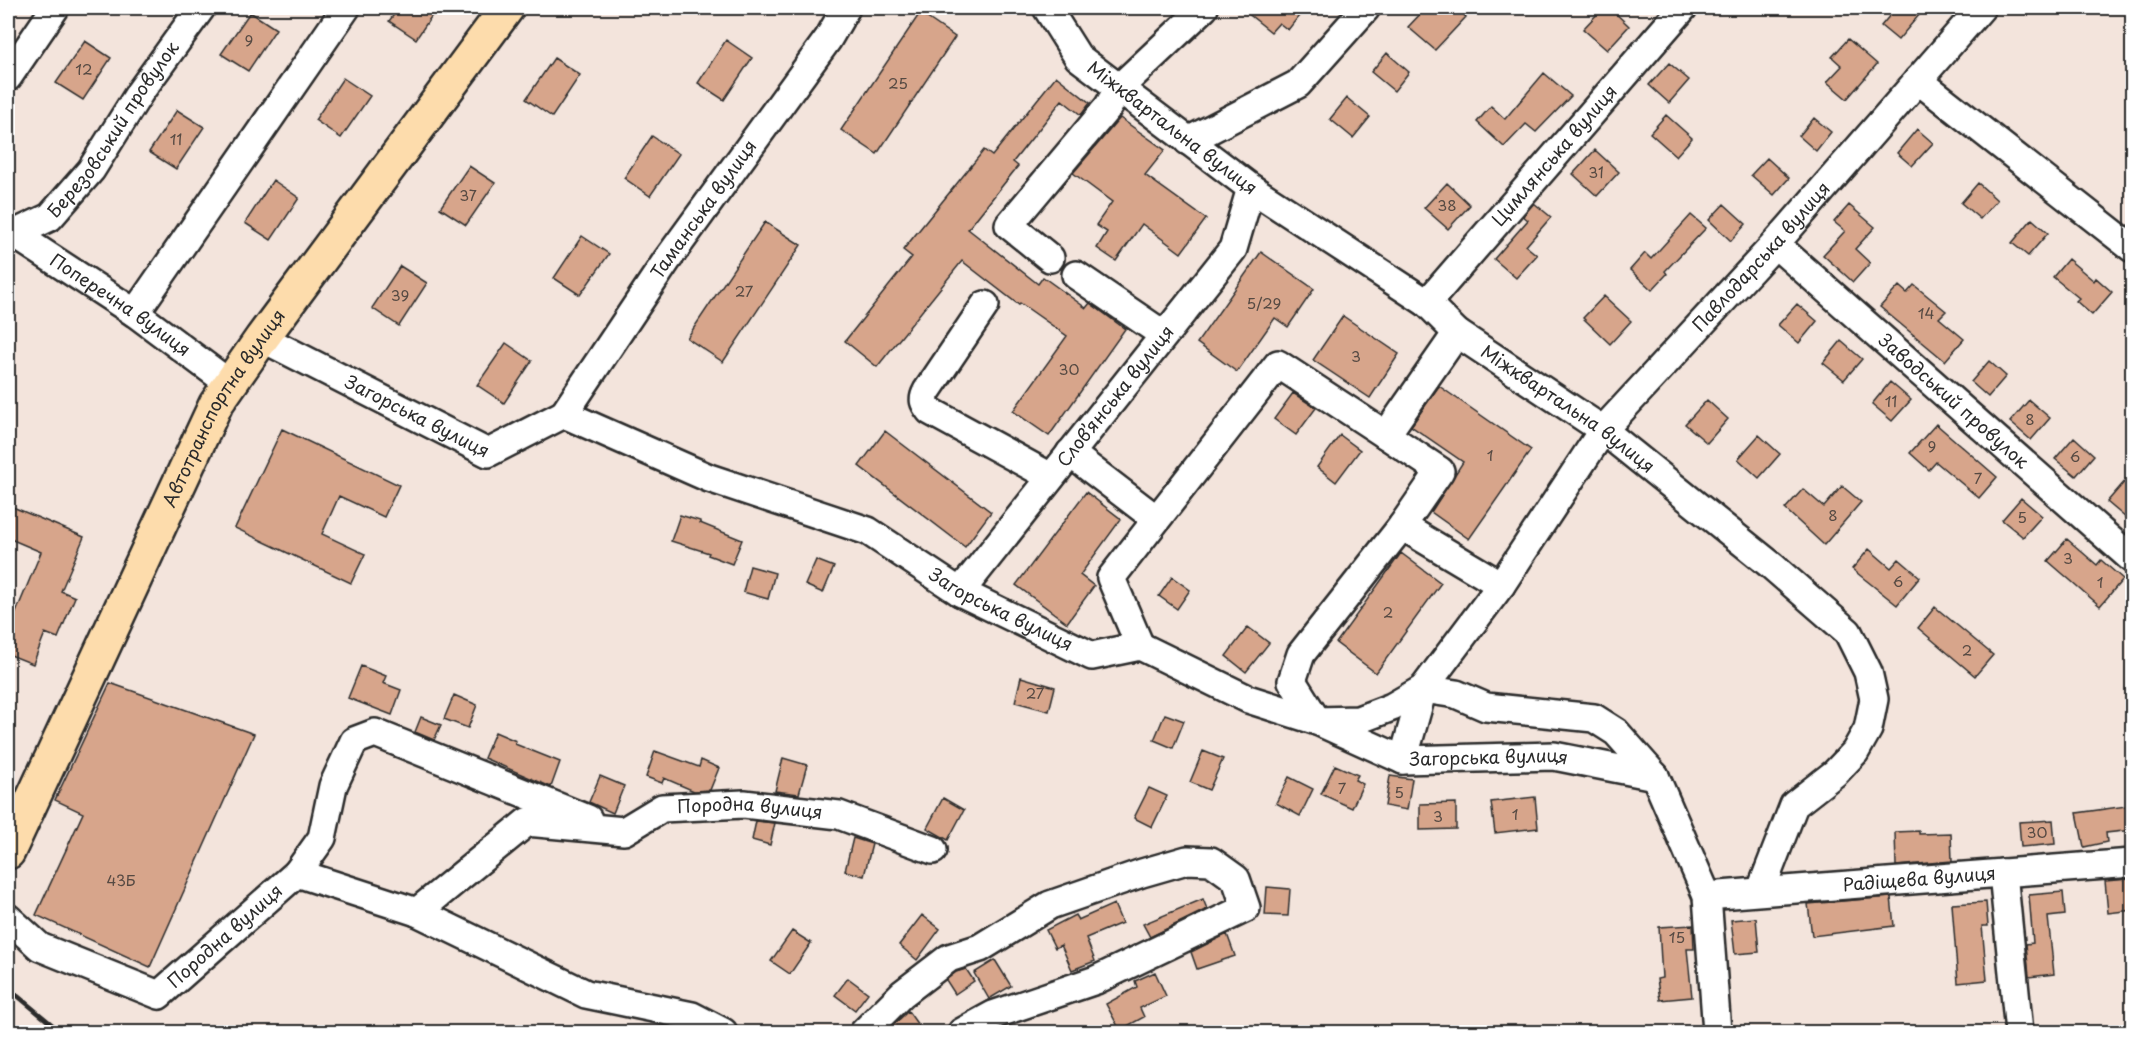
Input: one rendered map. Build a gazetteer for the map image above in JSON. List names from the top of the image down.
{
  "streets": {
    "main road": ["Автотранспортна вулиця"],
    "street": [
      "Березовський провулок",
      "Міжквартальна вулиця",
      "Цимлянська вулиця",
      "Таманська вулиця",
      "Павлодарська вулиця",
      "Поперечна вулиця",
      "Слов’янська вулиця",
      "Заводський провулок",
      "Загорська вулиця",
      "Породна вулиця",
      "Радіщева вулиця"
    ]
  },
  "crossings": [
    ["Березовський провулок", "Поперечна вулиця"],
    ["Міжквартальна вулиця", "Цимлянська вулиця"],
    ["Міжквартальна вулиця", "Павлодарська вулиця"],
    ["Міжквартальна вулиця", "Слов’янська вулиця"],
    ["Міжквартальна вулиця", "Радіщева вулиця"],
    ["Таманська вулиця", "Загорська вулиця"],
    ["Павлодарська вулиця", "Заводський провулок"],
    ["Поперечна вулиця", "Автотранспортна вулиця"],
    ["Слов’янська вулиця", "Загорська вулиця"],
    ["Автотранспортна вулиця", "Загорська вулиця"]
  ],
  "house_numbers": [
    "9",
    "12",
    "25",
    "11",
    "31",
    "37",
    "38",
    "27",
    "39",
    "5/29",
    "14",
    "3",
    "30",
    "11",
    "8",
    "9",
    "1",
    "6",
    "7",
    "8",
    "5",
    "3",
    "6",
    "1",
    "2",
    "2",
    "27",
    "7",
    "5",
    "1",
    "3",
    "30",
    "43Б",
    "15"
  ]
}
